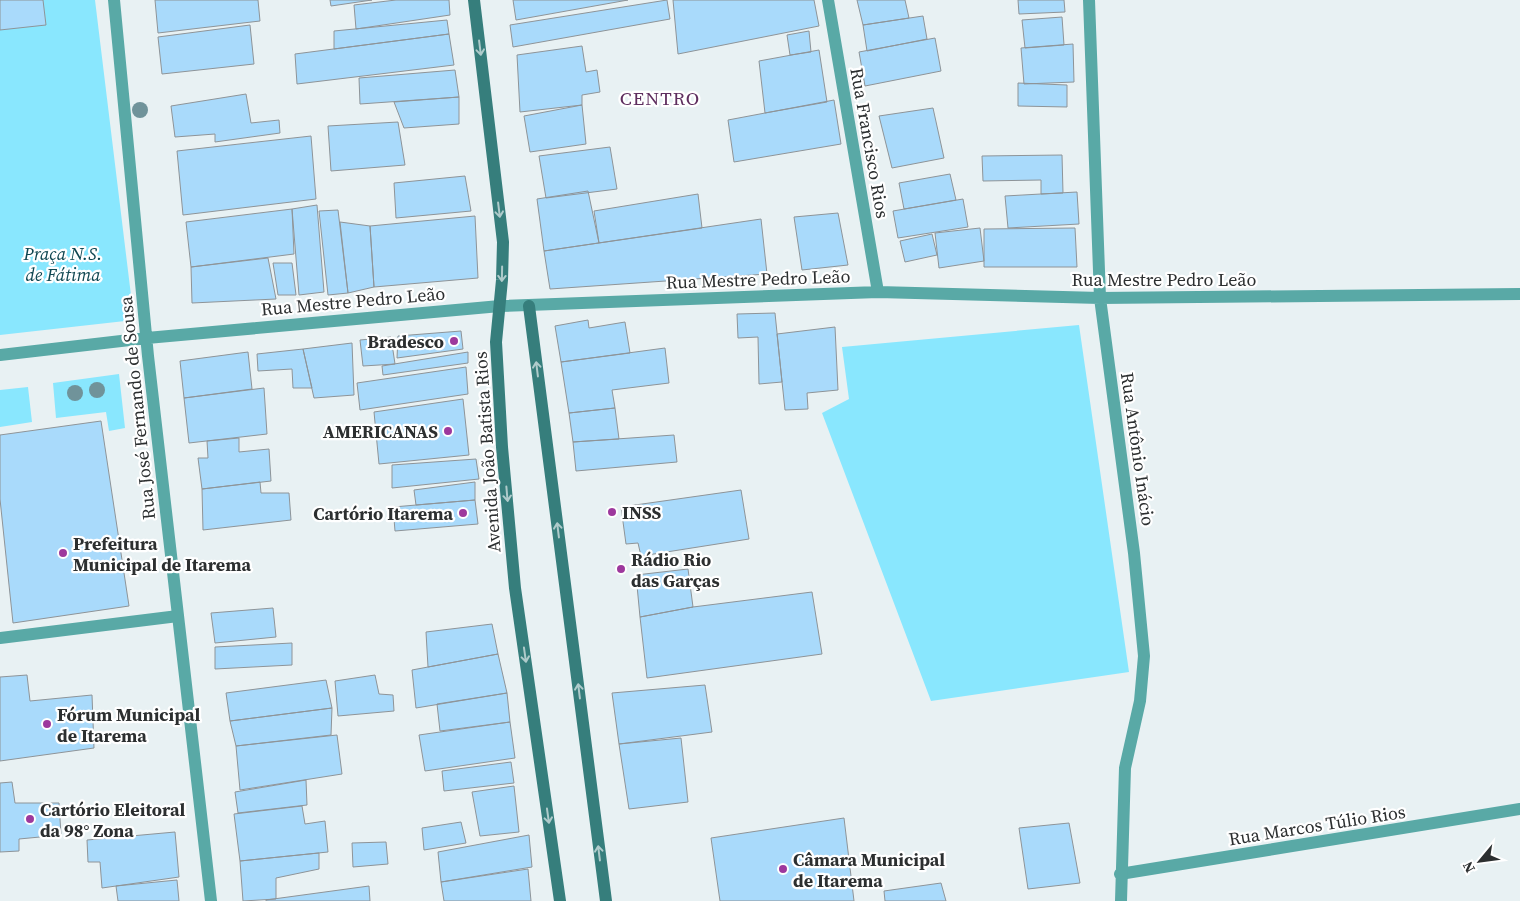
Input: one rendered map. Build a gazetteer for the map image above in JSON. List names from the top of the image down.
{
  "streets": {
    "street": [
      "Rua Francisco Rios",
      "Rua Mestre Pedro Leão",
      "Rua José Fernando de Sousa",
      "Rua Antônio Inácio",
      "Avenida João Batista Rios",
      "Rua Marcos Túlio Rios"
    ]
  },
  "crossings": [
    ["Rua Francisco Rios", "Rua Mestre Pedro Leão"],
    ["Rua Mestre Pedro Leão", "Rua José Fernando de Sousa"],
    ["Rua Mestre Pedro Leão", "Rua Antônio Inácio"],
    ["Rua Mestre Pedro Leão", "Avenida João Batista Rios"],
    ["Rua Antônio Inácio", "Rua Marcos Túlio Rios"]
  ],
  "districts": ["CENTRO"],
  "parks": ["Praça N.S. de Fátima"],
  "places": [
    "Bradesco",
    "AMERICANAS",
    "INSS",
    "Cartório Itarema",
    "Prefeitura Municipal de Itarema",
    "Rádio Rio das Garças",
    "Fórum Municipal de Itarema",
    "Cartório Eleitoral da 98° Zona",
    "Câmara Municipal de Itarema"
  ],
  "north": "bottom left"
}
